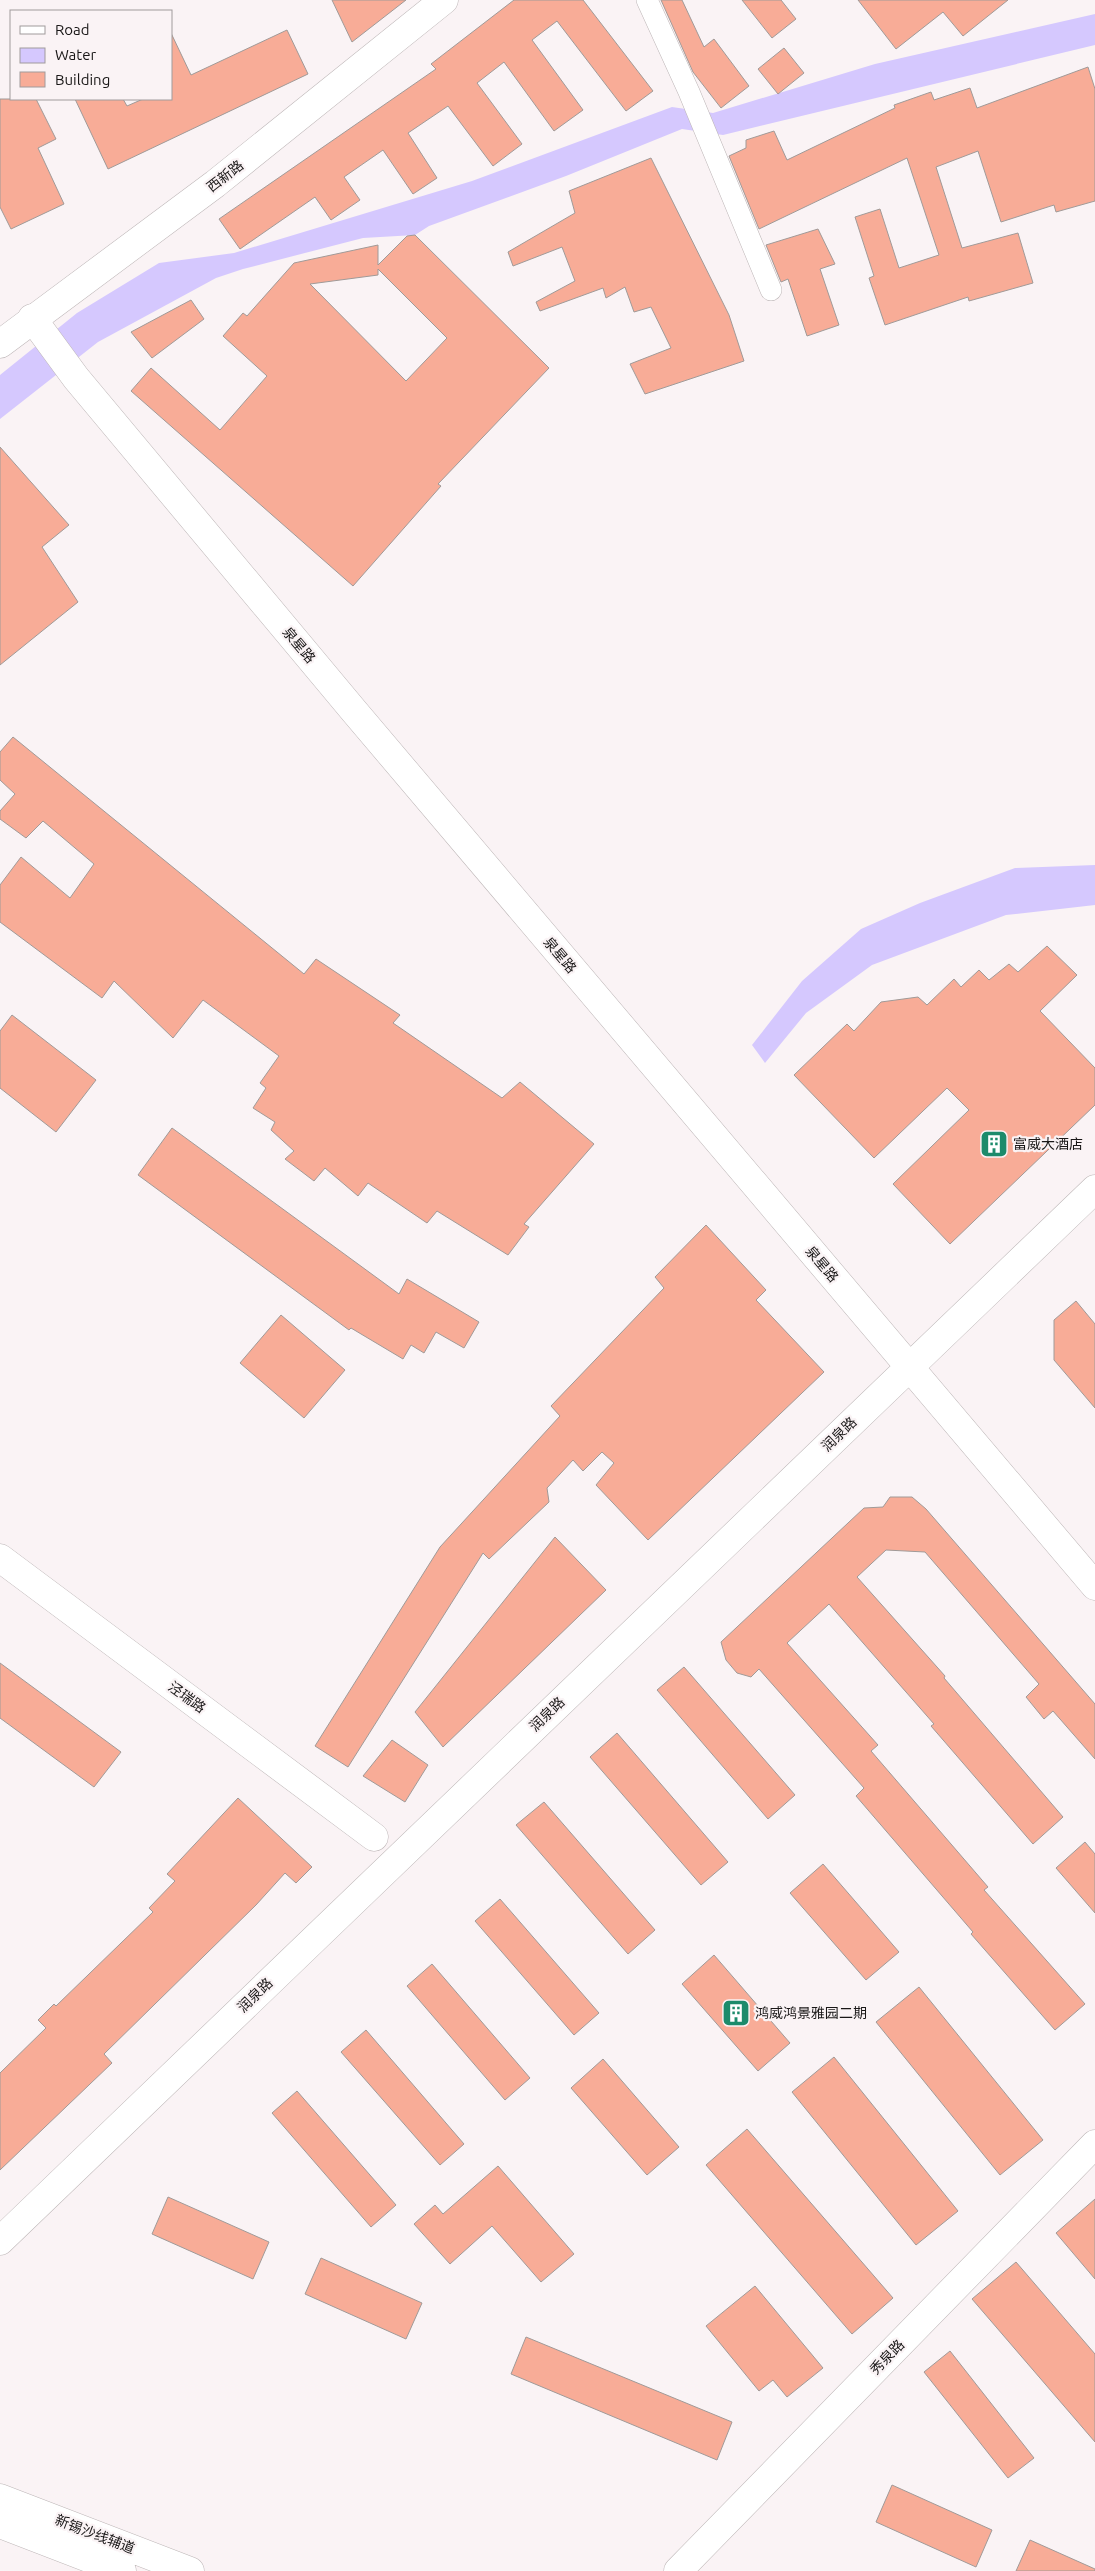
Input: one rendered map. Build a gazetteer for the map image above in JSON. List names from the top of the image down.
{
  "streets": {
    "street": [
      "西新路",
      "泉星路",
      "润泉路",
      "泾瑞路",
      "秀泉路",
      "新锡沙线辅道"
    ]
  },
  "crossings": [
    ["西新路", "泉星路"],
    ["泉星路", "润泉路"]
  ],
  "places": {
    "building": ["富威大酒店", "鸿威鸿景雅园二期"]
  },
  "legend": ["Road", "Water", "Building"]
}
